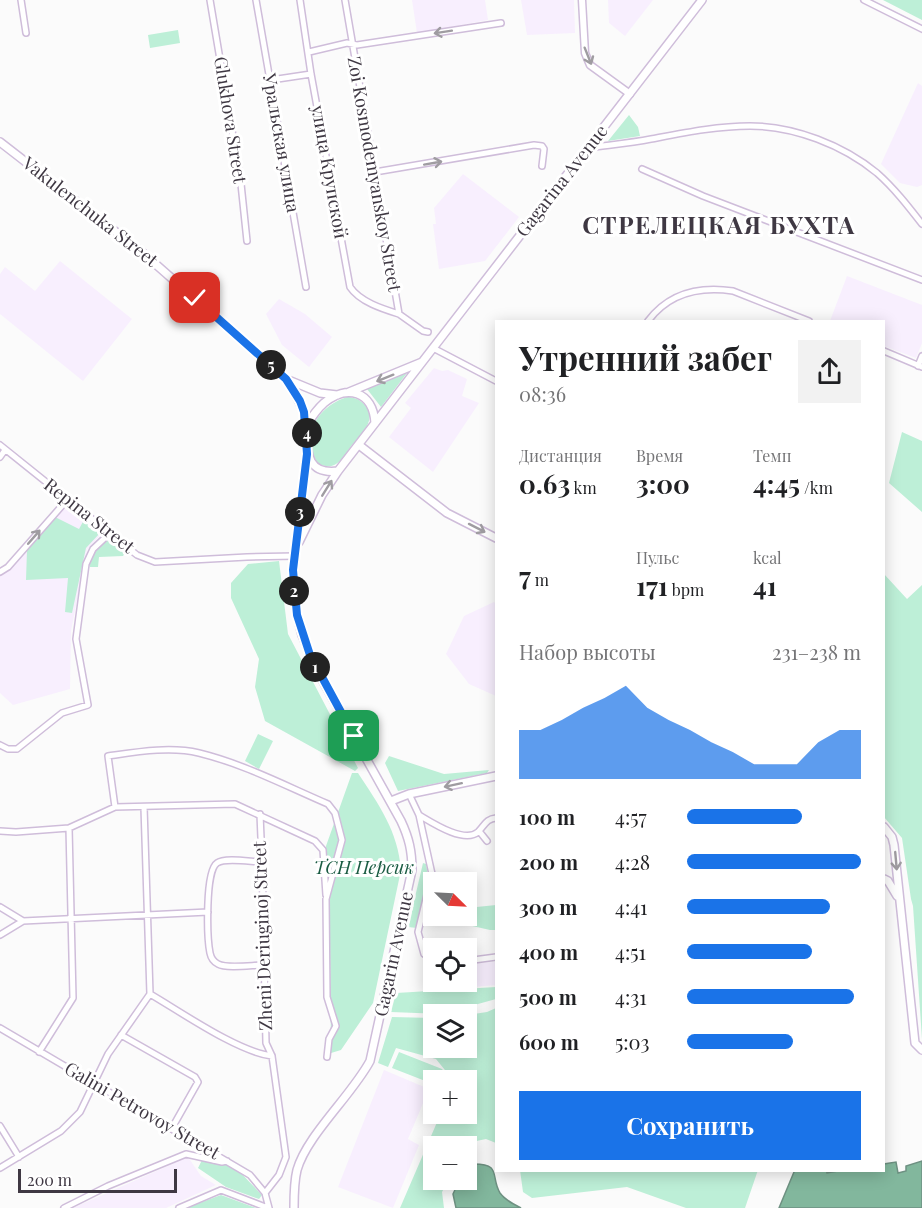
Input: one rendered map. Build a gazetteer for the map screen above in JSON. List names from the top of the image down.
{
  "streets": {
    "main road": ["Gagarina Avenue", "Vakulenchuka Street", "Gagarin Avenue"],
    "street": [
      "Glukhova Street",
      "Уральская улица",
      "улица Крупской",
      "Zoi Kosmodemyanskoy Street",
      "Repina Street",
      "Zheni Deriuginoj Street",
      "Galini Petrovoy Street"
    ]
  },
  "crossings": [
    ["улица Крупской", "Zoi Kosmodemyanskoy Street"],
    ["Gagarina Avenue", "Vakulenchuka Street"],
    ["Gagarina Avenue", "Gagarin Avenue"],
    ["Vakulenchuka Street", "Gagarin Avenue"],
    ["Repina Street", "Gagarin Avenue"],
    ["Zheni Deriuginoj Street", "Galini Petrovoy Street"]
  ],
  "districts": ["СТРЕЛЕЦКАЯ БУХТА"],
  "parks": ["ТСН Персик"],
  "scale_bar": "200 m",
  "north": "bottom right",
  "page": {
    "heading": ["Утренний забег", "08:36"],
    "pins": [
      "5",
      "4",
      "3",
      "2",
      "1"
    ],
    "stats": [
      ["Дистанция", "0.63 km"],
      ["Время", "3:00"],
      ["Темп", "4:45 /km"],
      ["7 m"],
      ["Пульс", "171 bpm"],
      ["kcal", "41"]
    ],
    "chart": ["Набор высоты", "231–238 m"],
    "list": [
      {
        "name": "100 m",
        "note": "4:57"
      },
      {
        "name": "200 m",
        "note": "4:28"
      },
      {
        "name": "300 m",
        "note": "4:41"
      },
      {
        "name": "400 m",
        "note": "4:51"
      },
      {
        "name": "500 m",
        "note": "4:31"
      },
      {
        "name": "600 m",
        "note": "5:03"
      }
    ],
    "map_buttons": ["+", "−"],
    "buttons": "Сохранить",
    "scale": "200 m"
  }
}
